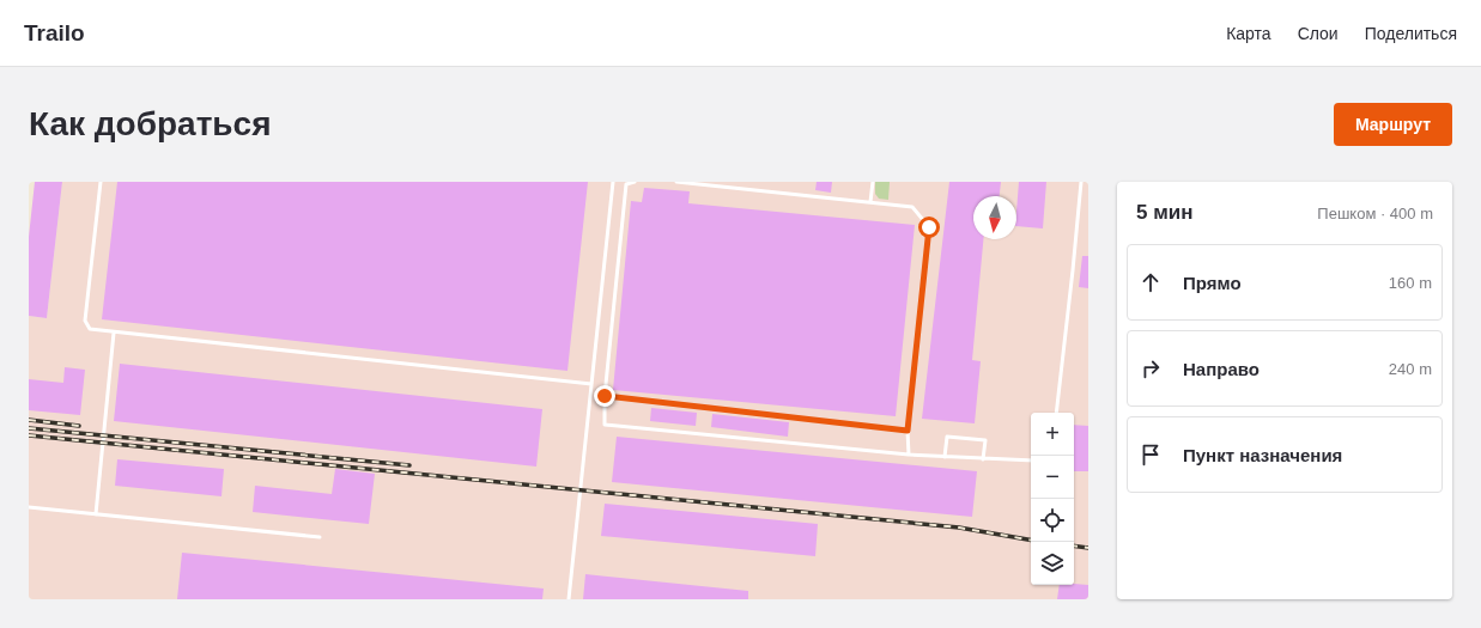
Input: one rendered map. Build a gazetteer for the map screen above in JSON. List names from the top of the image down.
{
  "north": "bottom",
  "page": {
    "header": "Trailo",
    "nav": ["Карта", "Слои", "Поделиться"],
    "buttons": "Маршрут",
    "title": "Как добраться",
    "heading": ["5 мин", "Пешком · 400 m"],
    "list": [
      ["Прямо", "160 m"],
      ["Направо", "240 m"],
      "Пункт назначения"
    ],
    "map_buttons": ["+", "−"]
  }
}
